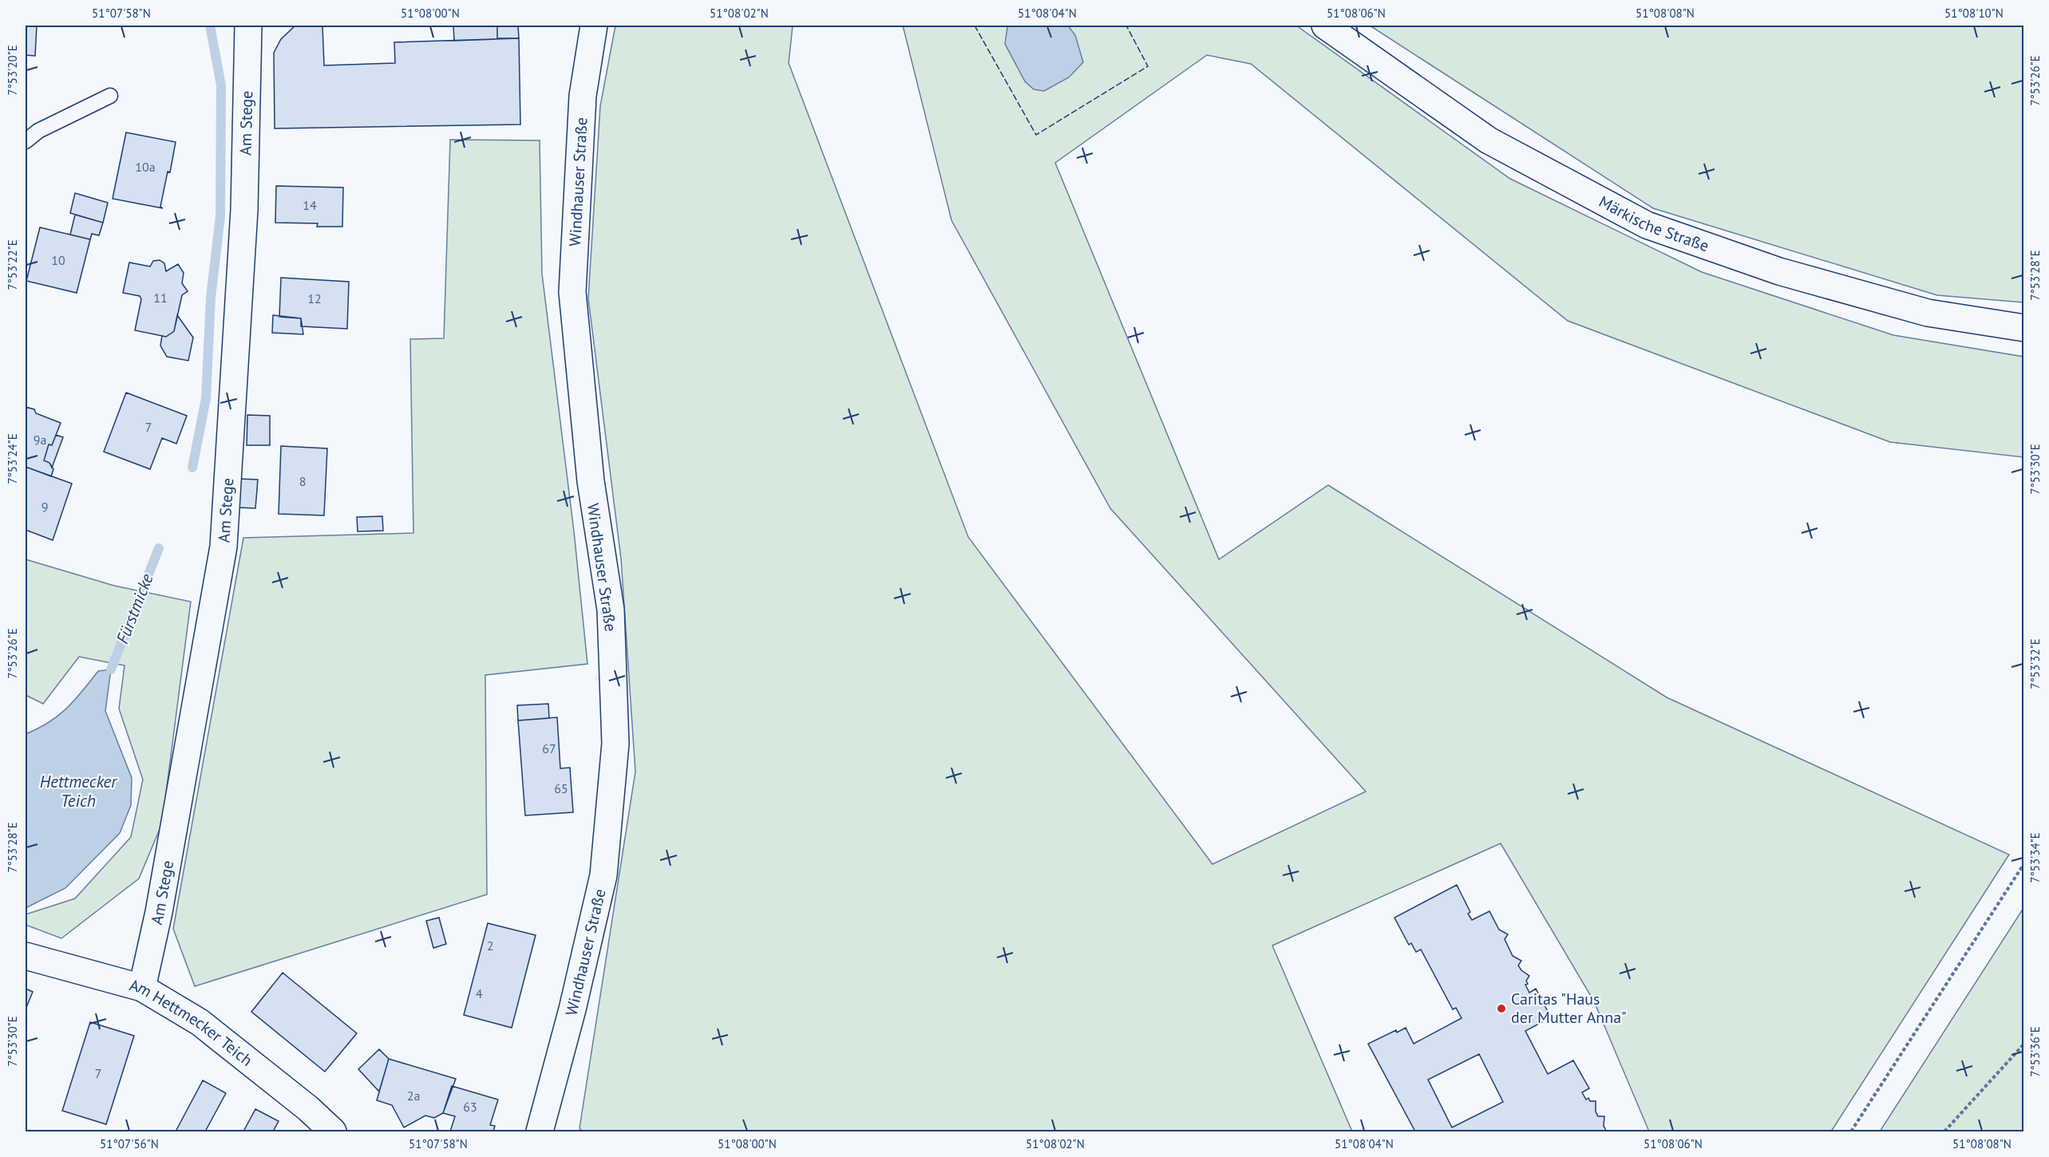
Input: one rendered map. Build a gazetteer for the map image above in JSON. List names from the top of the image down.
{
  "streets": {
    "main road": [
      "Am Stege",
      "Windhauser Straße",
      "Märkische Straße",
      "Am Hettmecker Teich"
    ]
  },
  "crossings": [
    ["Am Stege", "Am Hettmecker Teich"]
  ],
  "water": ["Fürstmicke", "Hettmecker Teich"],
  "places": ["Caritas \"Haus der Mutter Anna\""],
  "house_numbers": [
    "10a",
    "14",
    "10",
    "11",
    "12",
    "7",
    "9a",
    "8",
    "9",
    "67",
    "65",
    "2",
    "4",
    "7",
    "2a",
    "63"
  ],
  "coordinates": [
    "51°07'58\"N",
    "51°08'00\"N",
    "51°08'02\"N",
    "51°08'04\"N",
    "51°08'06\"N",
    "51°08'08\"N",
    "51°08'10\"N",
    "7°53'20\"E",
    "7°53'26\"E",
    "7°53'22\"E",
    "7°53'28\"E",
    "7°53'24\"E",
    "7°53'30\"E",
    "7°53'32\"E",
    "7°53'34\"E",
    "7°53'36\"E",
    "51°07'56\"N"
  ]
}
